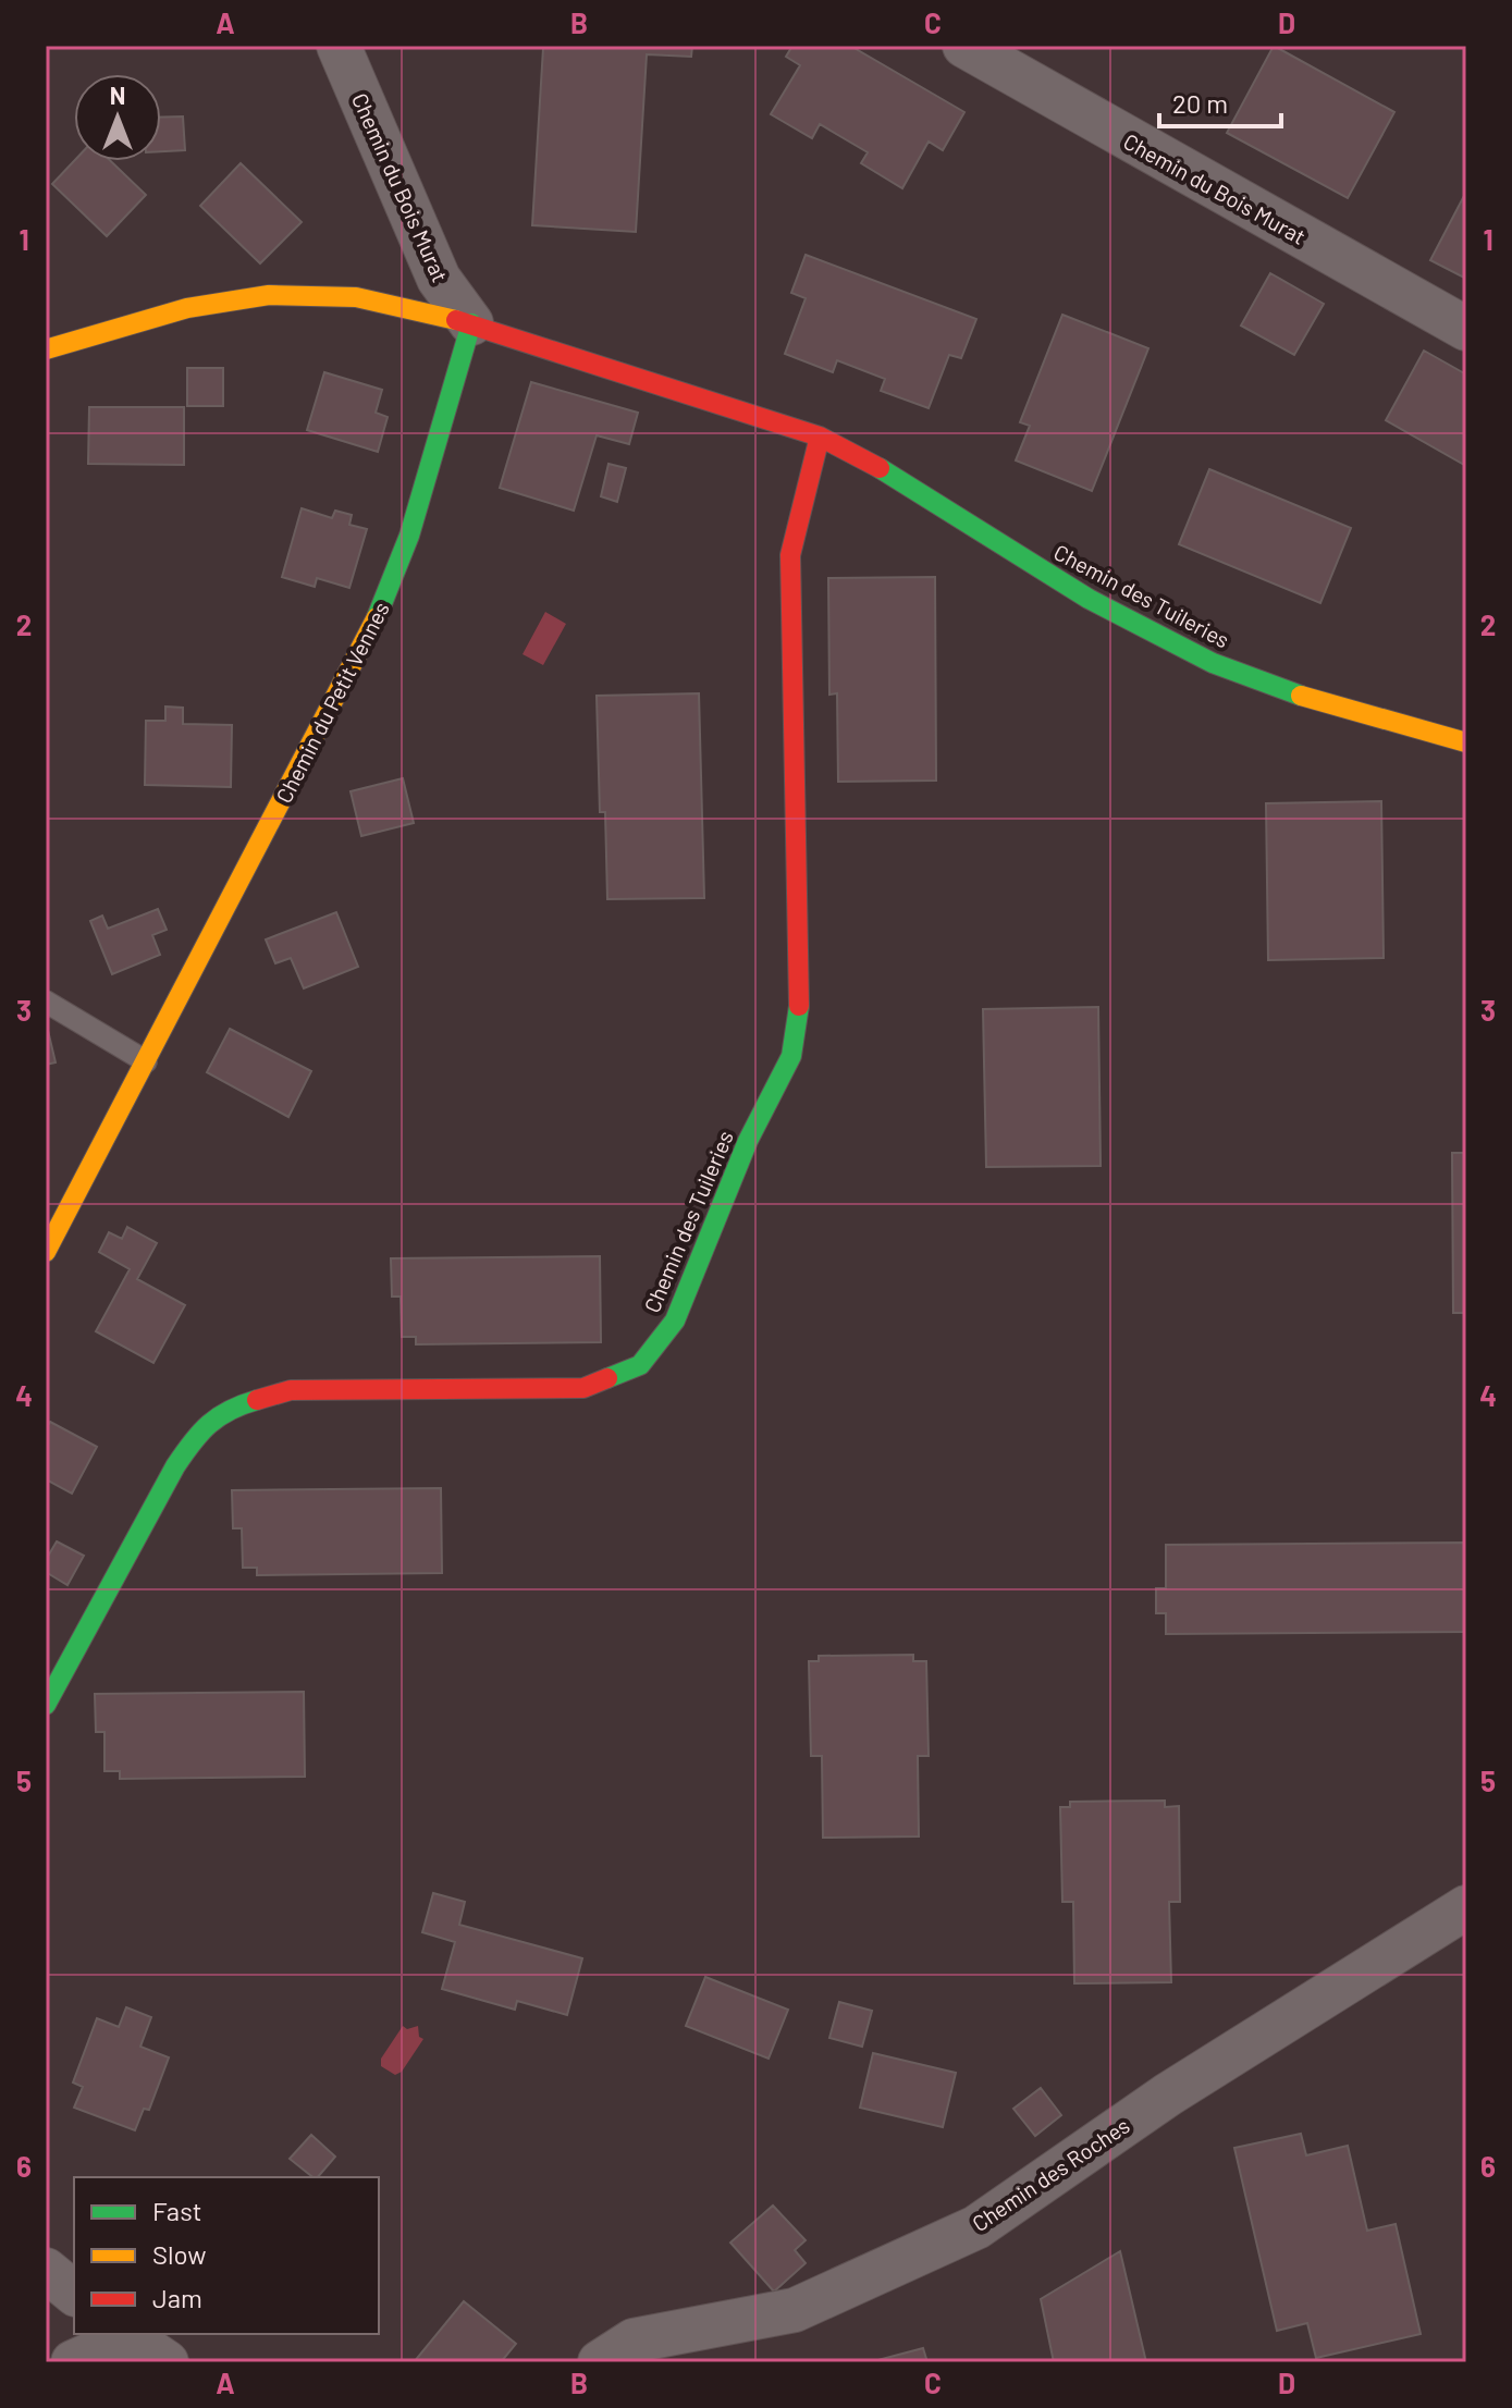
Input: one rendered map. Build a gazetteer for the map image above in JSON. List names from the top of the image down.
{
  "streets": {
    "street": [
      "Chemin du Bois Murat",
      "Chemin des Tuileries",
      "Chemin du Petit Vennes",
      "Chemin des Roches"
    ]
  },
  "crossings": [
    ["Chemin du Bois Murat", "Chemin des Tuileries"],
    ["Chemin du Bois Murat", "Chemin du Petit Vennes"],
    ["Chemin des Tuileries", "Chemin du Petit Vennes"]
  ],
  "legend": ["Fast", "Slow", "Jam"],
  "scale_bar": "20 m",
  "north": "top",
  "grid": {
    "columns": [
      "A",
      "B",
      "C",
      "D"
    ],
    "rows": [
      "1",
      "2",
      "3",
      "4",
      "5",
      "6"
    ]
  }
}
